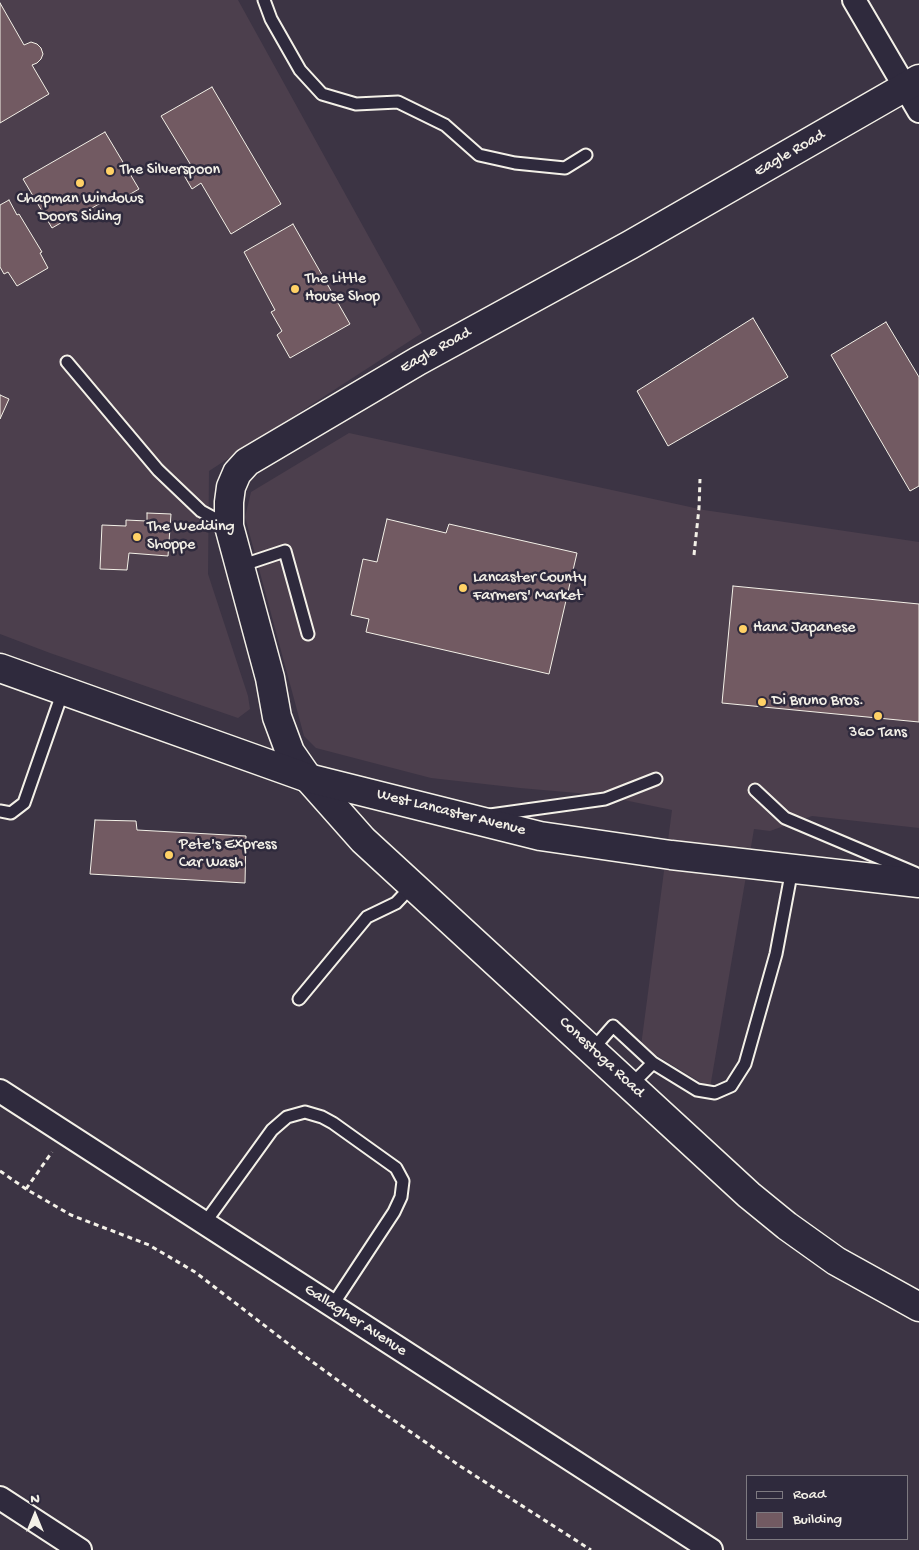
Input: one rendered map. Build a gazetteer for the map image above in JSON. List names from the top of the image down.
{
  "streets": {
    "main road": ["Eagle Road", "West Lancaster Avenue", "Conestoga Road"],
    "street": ["Gallagher Avenue"]
  },
  "crossings": [
    ["Eagle Road", "West Lancaster Avenue"],
    ["Eagle Road", "Conestoga Road"],
    ["West Lancaster Avenue", "Conestoga Road"]
  ],
  "places": [
    "The Silverspoon",
    "Chapman Windows Doors Siding",
    "The Little House Shop",
    "The Wedding Shoppe",
    "Lancaster County Farmers' Market",
    "Hana Japanese",
    "Di Bruno Bros.",
    "360 Tans",
    "Pete's Express Car Wash"
  ],
  "legend": ["Road", "Building"],
  "north": "top"
}
